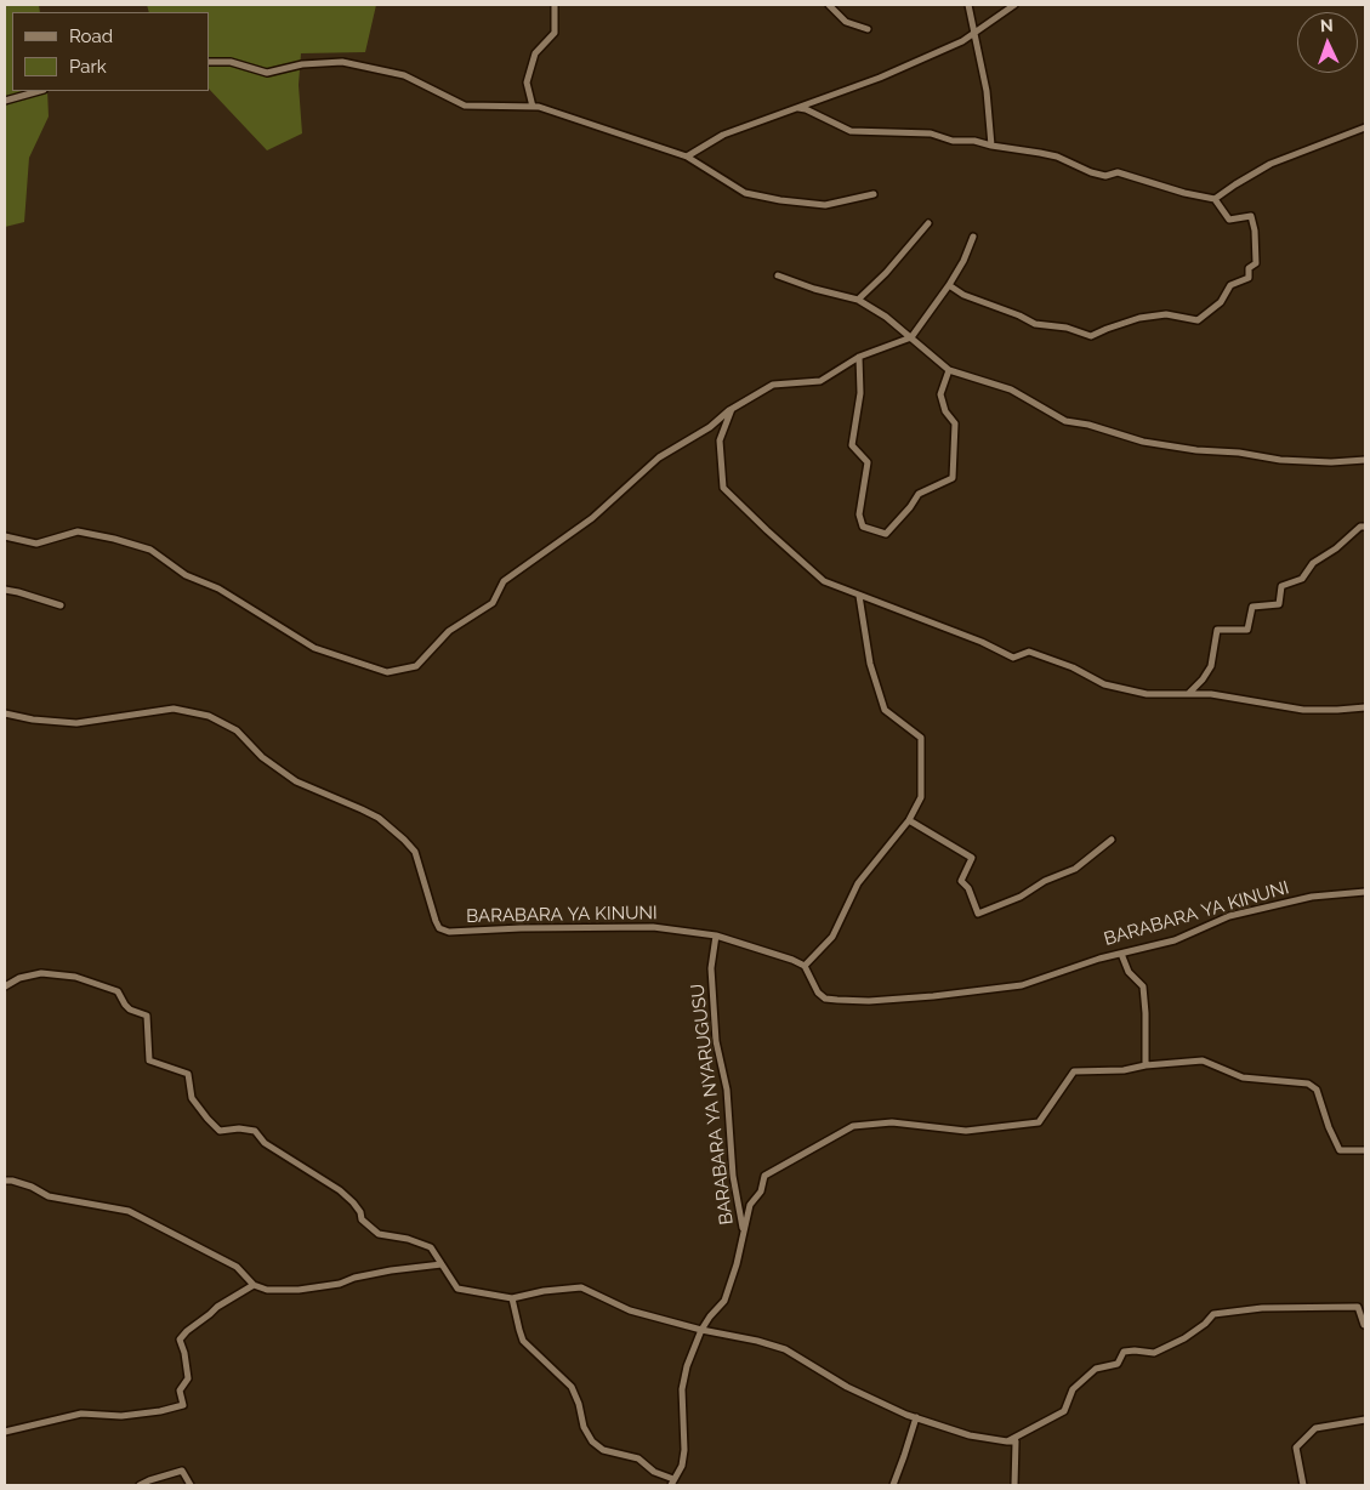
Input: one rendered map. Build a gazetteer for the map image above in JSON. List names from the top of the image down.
{
  "streets": {
    "street": ["BARABARA YA KINUNI", "BARABARA YA NYARUGUSU"]
  },
  "crossings": [
    ["BARABARA YA KINUNI", "BARABARA YA NYARUGUSU"]
  ],
  "legend": ["Road", "Park"],
  "north": "top"
}
